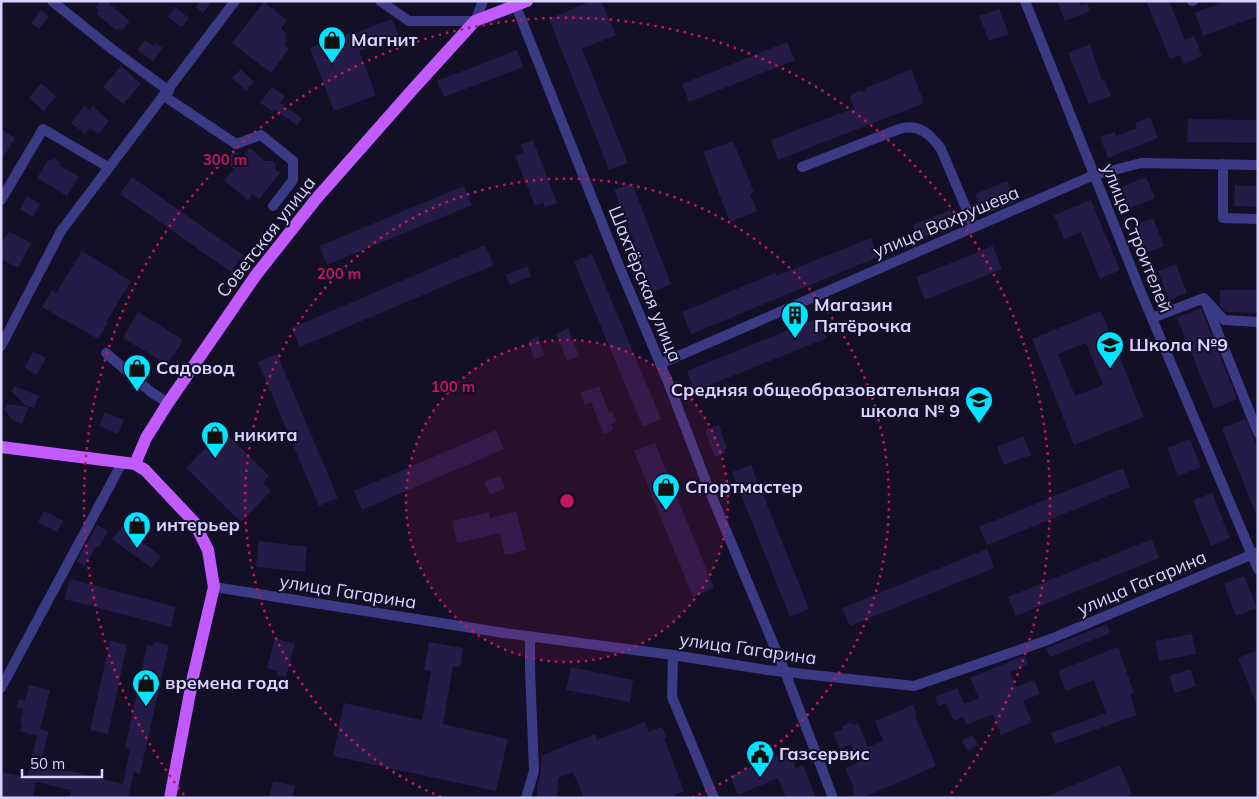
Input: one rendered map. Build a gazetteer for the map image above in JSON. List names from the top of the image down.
{
  "streets": {
    "main road": ["Советская улица"],
    "street": [
      "улица Вахрушева",
      "улица Строителей",
      "Шахтёрская улица",
      "улица Гагарина"
    ]
  },
  "crossings": [
    ["улица Вахрушева", "улица Строителей"],
    ["улица Вахрушева", "Шахтёрская улица"],
    ["улица Строителей", "улица Гагарина"],
    ["Шахтёрская улица", "улица Гагарина"]
  ],
  "places": {
    "shop": [
      "Магнит",
      "Садовод",
      "никита",
      "Спортмастер",
      "интерьер",
      "времена года"
    ],
    "building": ["Магазин Пятёрочка"],
    "school or university": ["Школа №9", "Средняя общеобразовательная школа № 9"],
    "public building": ["Газсервис"]
  },
  "scale_bar": "50 m",
  "rings": ["300 m", "200 m", "100 m"]
}
